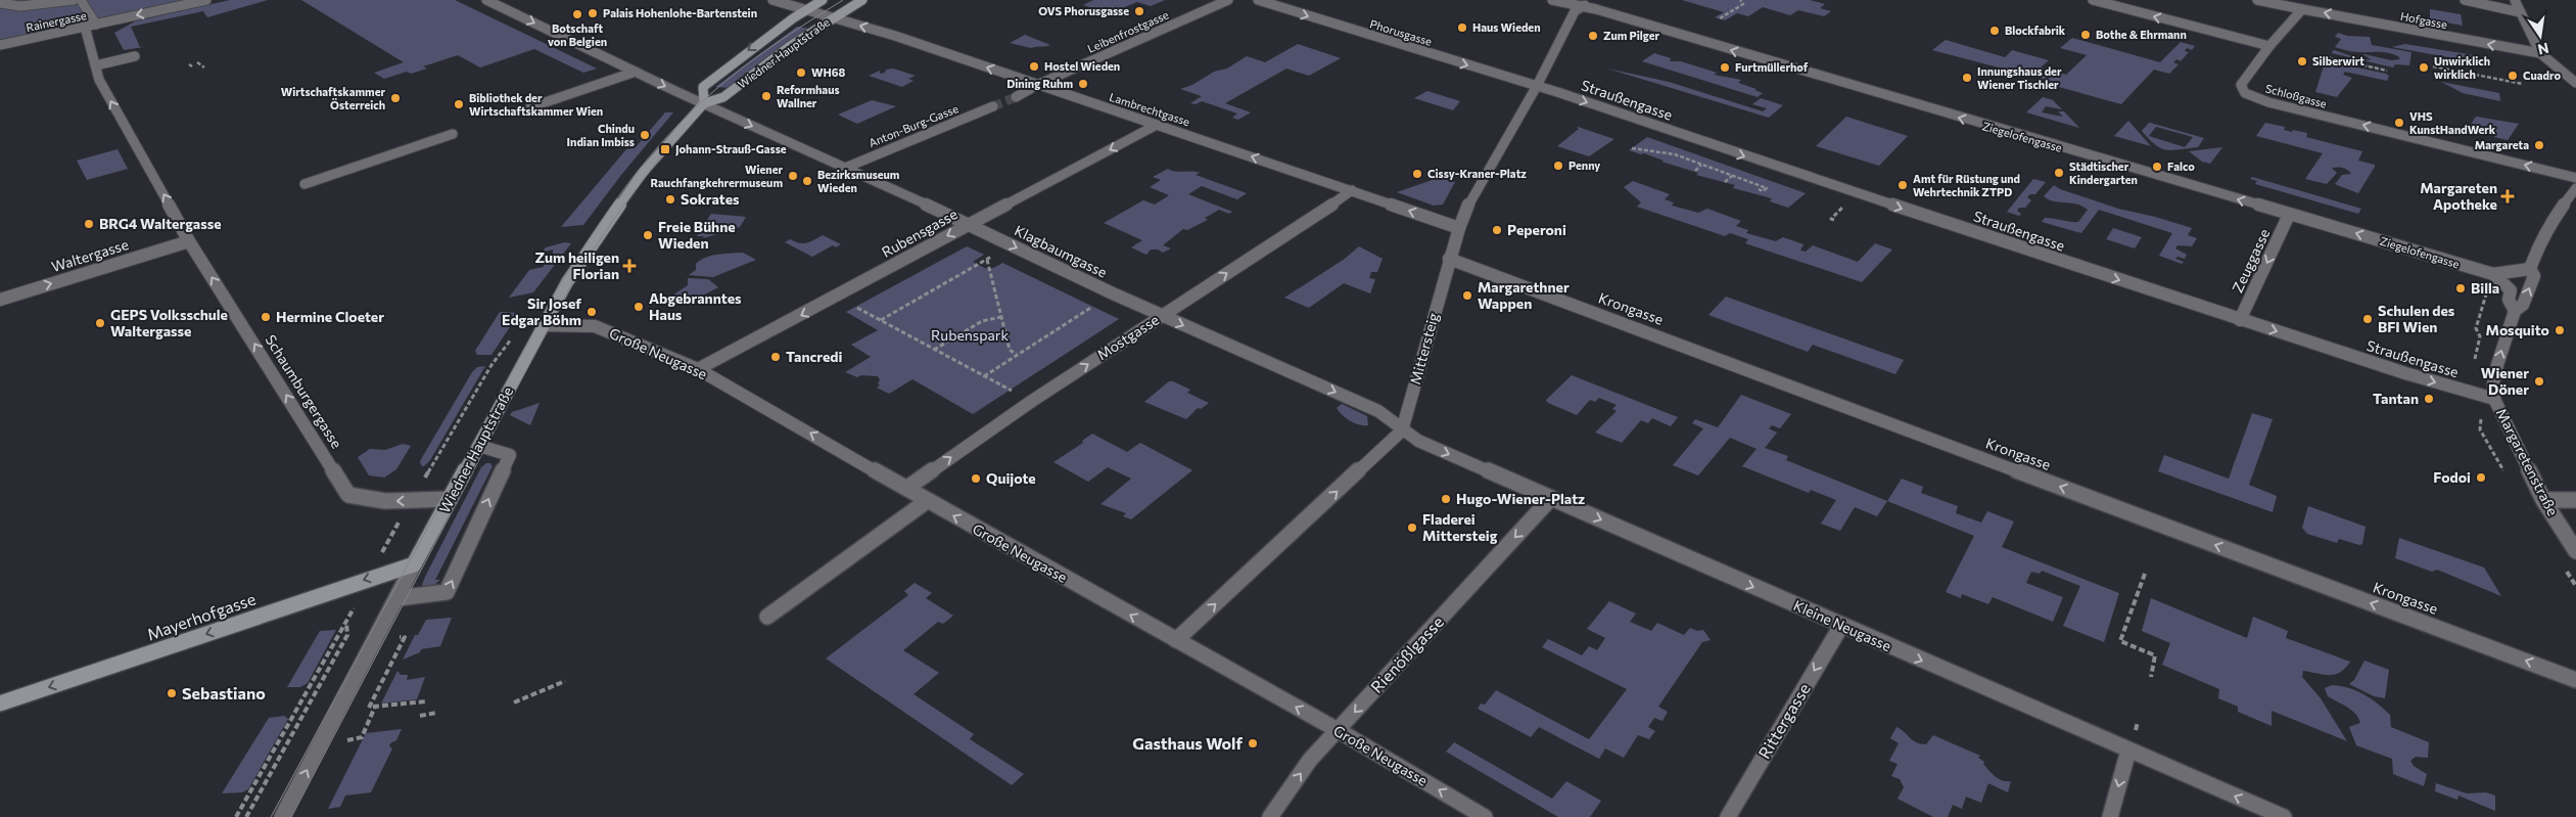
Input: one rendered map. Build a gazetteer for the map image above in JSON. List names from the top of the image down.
{
  "streets": {
    "main road": ["Wiedner Hauptstraße", "Mayerhofgasse"],
    "street": [
      "Hofgasse",
      "Rainergasse",
      "Leibenfrostgasse",
      "Phorusgasse",
      "Schloßgasse",
      "Straußengasse",
      "Lambrechtgasse",
      "Anton-Burg-Gasse",
      "Ziegelofengasse",
      "Rubensgasse",
      "Klagbaumgasse",
      "Waltergasse",
      "Zeuggasse",
      "Krongasse",
      "Mostgasse",
      "Mittersteig",
      "Große Neugasse",
      "Schaumburgergasse",
      "Margaretenstraße",
      "Kleine Neugasse",
      "Rienößlgasse",
      "Rittergasse"
    ]
  },
  "crossings": [
    ["Rainergasse", "Schaumburgergasse"],
    ["Leibenfrostgasse", "Lambrechtgasse"],
    ["Phorusgasse", "Straußengasse"],
    ["Phorusgasse", "Mittersteig"],
    ["Wiedner Hauptstraße", "Lambrechtgasse"],
    ["Wiedner Hauptstraße", "Klagbaumgasse"],
    ["Wiedner Hauptstraße", "Große Neugasse"],
    ["Wiedner Hauptstraße", "Schaumburgergasse"],
    ["Wiedner Hauptstraße", "Mayerhofgasse"],
    ["Straußengasse", "Zeuggasse"],
    ["Straußengasse", "Mittersteig"],
    ["Straußengasse", "Margaretenstraße"],
    ["Lambrechtgasse", "Rubensgasse"],
    ["Lambrechtgasse", "Mostgasse"],
    ["Lambrechtgasse", "Mittersteig"],
    ["Anton-Burg-Gasse", "Klagbaumgasse"],
    ["Ziegelofengasse", "Zeuggasse"],
    ["Ziegelofengasse", "Mittersteig"],
    ["Rubensgasse", "Klagbaumgasse"],
    ["Rubensgasse", "Große Neugasse"],
    ["Klagbaumgasse", "Mostgasse"],
    ["Klagbaumgasse", "Mittersteig"],
    ["Klagbaumgasse", "Kleine Neugasse"],
    ["Waltergasse", "Schaumburgergasse"],
    ["Krongasse", "Mittersteig"],
    ["Mostgasse", "Große Neugasse"],
    ["Mittersteig", "Kleine Neugasse"],
    ["Große Neugasse", "Rienößlgasse"],
    ["Kleine Neugasse", "Rienößlgasse"],
    ["Kleine Neugasse", "Rittergasse"]
  ],
  "one_way": [
    "Hofgasse",
    "Rainergasse",
    "Phorusgasse",
    "Straußengasse",
    "Lambrechtgasse",
    "Ziegelofengasse",
    "Rubensgasse",
    "Klagbaumgasse",
    "Waltergasse",
    "Zeuggasse",
    "Krongasse",
    "Mostgasse",
    "Große Neugasse",
    "Schaumburgergasse",
    "Mayerhofgasse",
    "Rittergasse"
  ],
  "parks": ["Rubenspark"],
  "places": {
    "other": [
      "OVS Phorusgasse",
      "Palais Hohenlohe-Bartenstein",
      "Botschaft von Belgien",
      "Haus Wieden",
      "Blockfabrik",
      "Bothe & Ehrmann",
      "Zum Pilger",
      "Silberwirt",
      "Hostel Wieden",
      "Furtmüllerhof",
      "Unwirklich wirklich",
      "WH68",
      "Cuadro",
      "Innungshaus der Wiener Tischler",
      "Dining Ruhm",
      "Reformhaus Wallner",
      "Wirtschaftskammer Österreich",
      "Bibliothek der Wirtschaftskammer Wien",
      "VHS KunstHandWerk",
      "Chindu Indian Imbiss",
      "Margareta",
      "Penny",
      "Falco",
      "Städtischer Kindergarten",
      "Cissy-Kraner-Platz",
      "Wiener Rauchfangkehrermuseum",
      "Bezirksmuseum Wieden",
      "Amt für Rüstung und Wehrtechnik ZTPD",
      "Sokrates",
      "BRG4 Waltergasse",
      "Peperoni",
      "Freie Bühne Wieden",
      "Billa",
      "Margarethner Wappen",
      "Abgebranntes Haus",
      "Sir Josef Edgar Böhm",
      "Hermine Cloeter",
      "Schulen des BFI Wien",
      "GEPS Volksschule Waltergasse",
      "Mosquito",
      "Tancredi",
      "Wiener Döner",
      "Tantan",
      "Fodoi",
      "Quijote",
      "Hugo-Wiener-Platz",
      "Fladerei Mittersteig",
      "Sebastiano",
      "Gasthaus Wolf"
    ],
    "transit": ["Johann-Strauß-Gasse"],
    "health": ["Margareten Apotheke", "Zum heiligen Florian"]
  },
  "north": "bottom"
}
